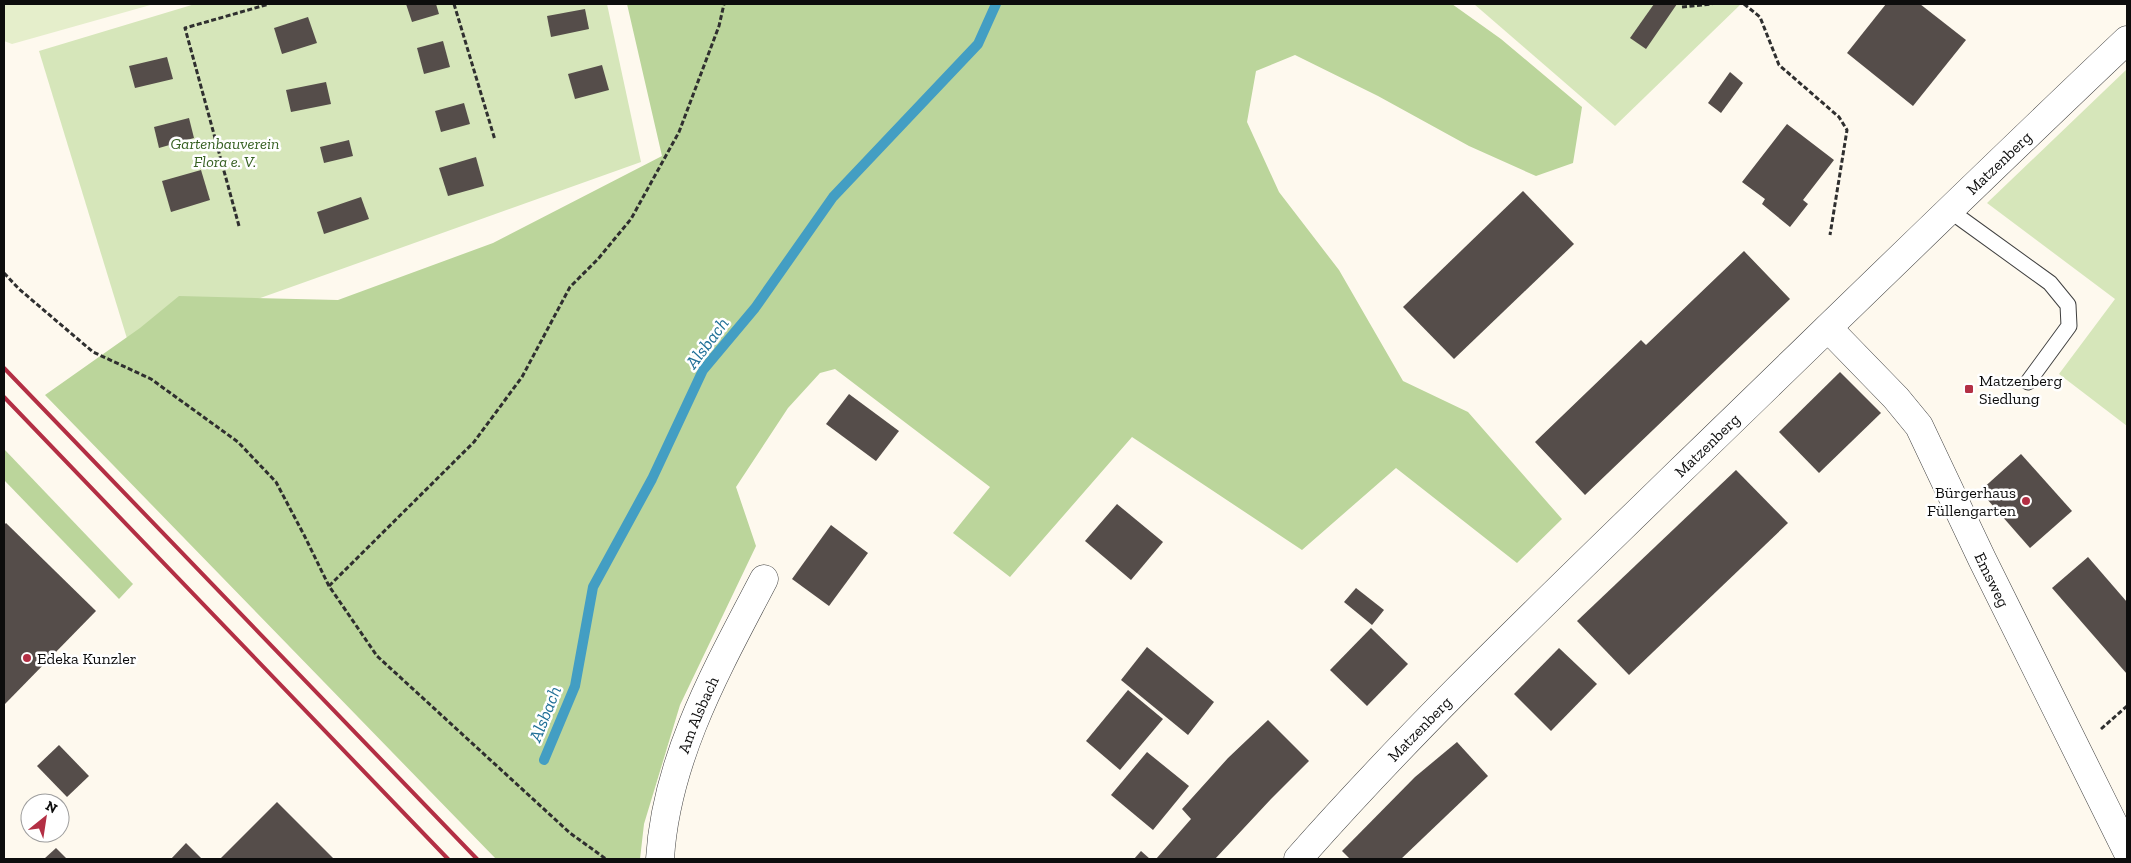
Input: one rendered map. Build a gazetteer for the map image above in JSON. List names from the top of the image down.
{
  "streets": {
    "street": ["Matzenberg", "Emsweg", "Am Alsbach"]
  },
  "crossings": [
    ["Matzenberg", "Emsweg"]
  ],
  "water": ["Alsbach"],
  "parks": ["Gartenbauverein Flora e. V."],
  "places": {
    "transit": ["Matzenberg Siedlung"],
    "other": ["Bürgerhaus Füllengarten", "Edeka Kunzler"]
  },
  "north": "top right"
}
